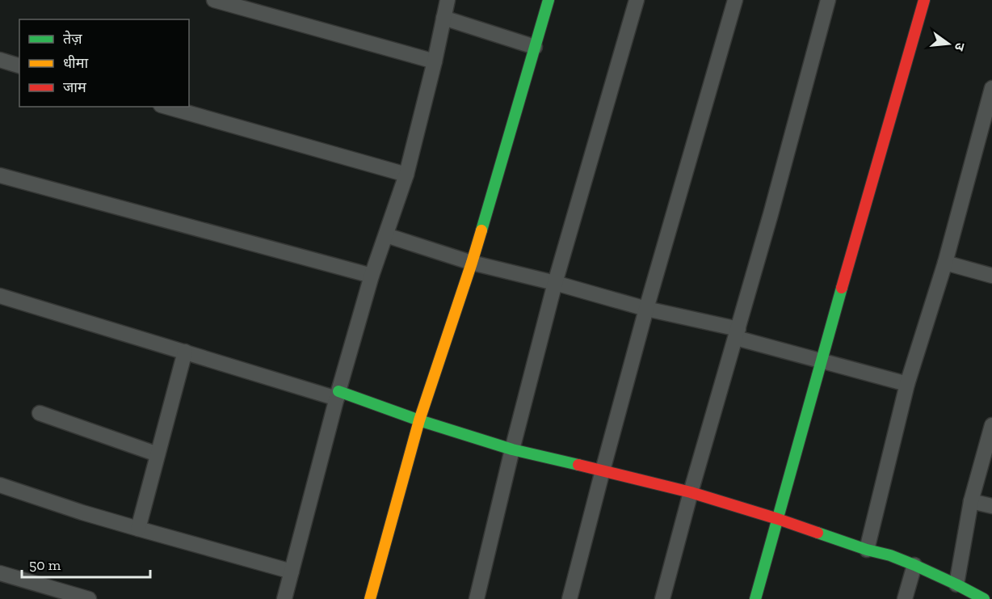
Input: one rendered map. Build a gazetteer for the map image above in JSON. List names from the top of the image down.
{
  "legend": ["तेज़", "धीमा", "जाम"],
  "scale_bar": "50 m",
  "north": "right"
}
